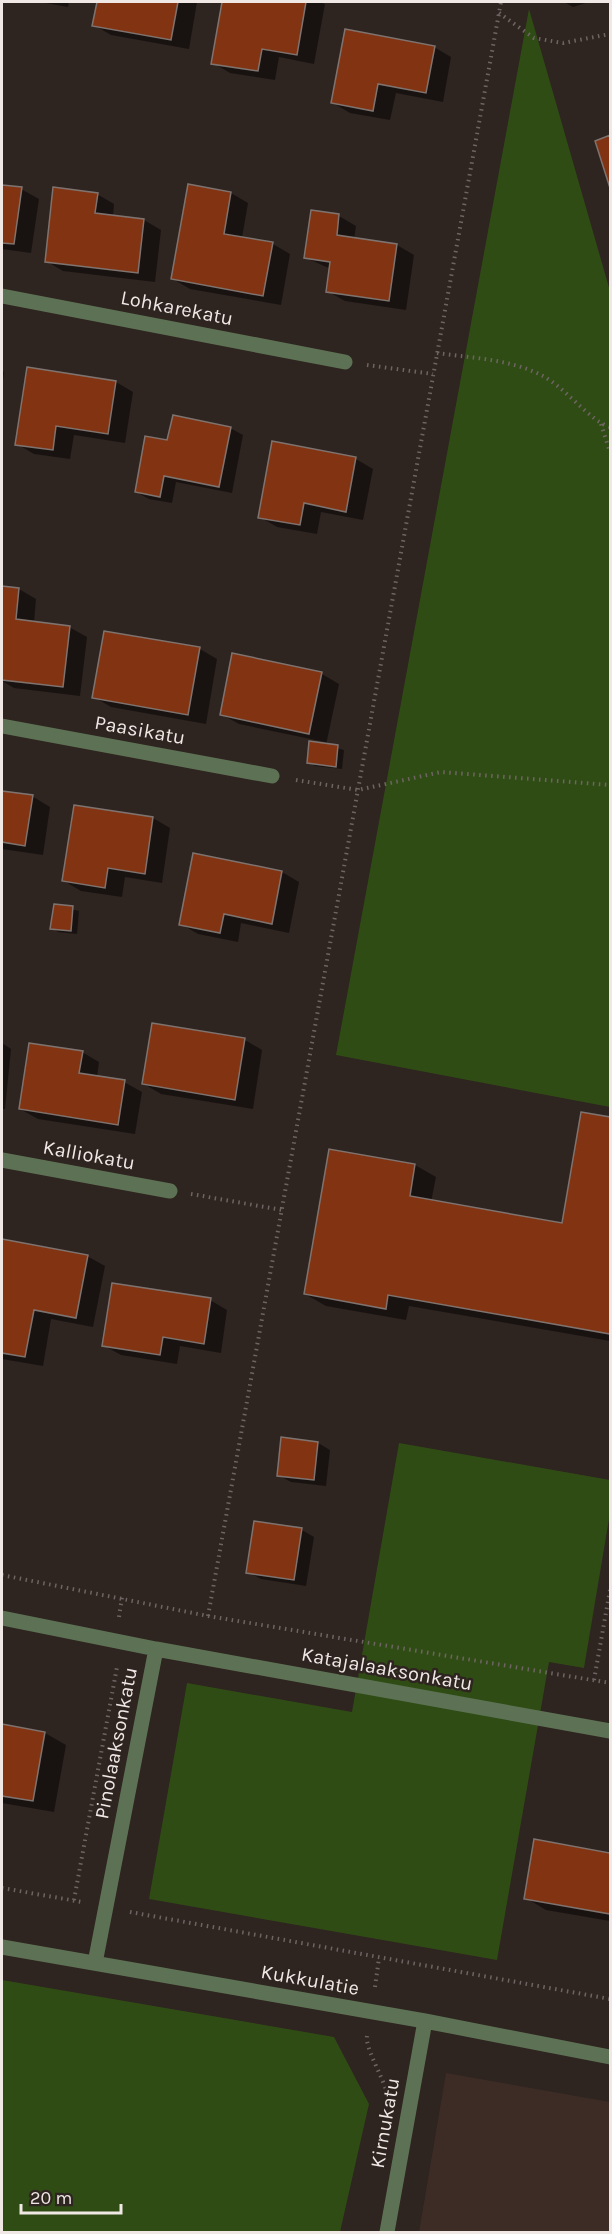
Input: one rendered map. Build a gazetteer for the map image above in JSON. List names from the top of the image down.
{
  "streets": {
    "street": [
      "Lohkarekatu",
      "Paasikatu",
      "Kalliokatu",
      "Katajalaaksonkatu",
      "Pinolaaksonkatu",
      "Kukkulatie",
      "Kirnukatu"
    ]
  },
  "crossings": [
    ["Katajalaaksonkatu", "Pinolaaksonkatu"],
    ["Pinolaaksonkatu", "Kukkulatie"],
    ["Kukkulatie", "Kirnukatu"]
  ],
  "scale_bar": "20 m"
}
